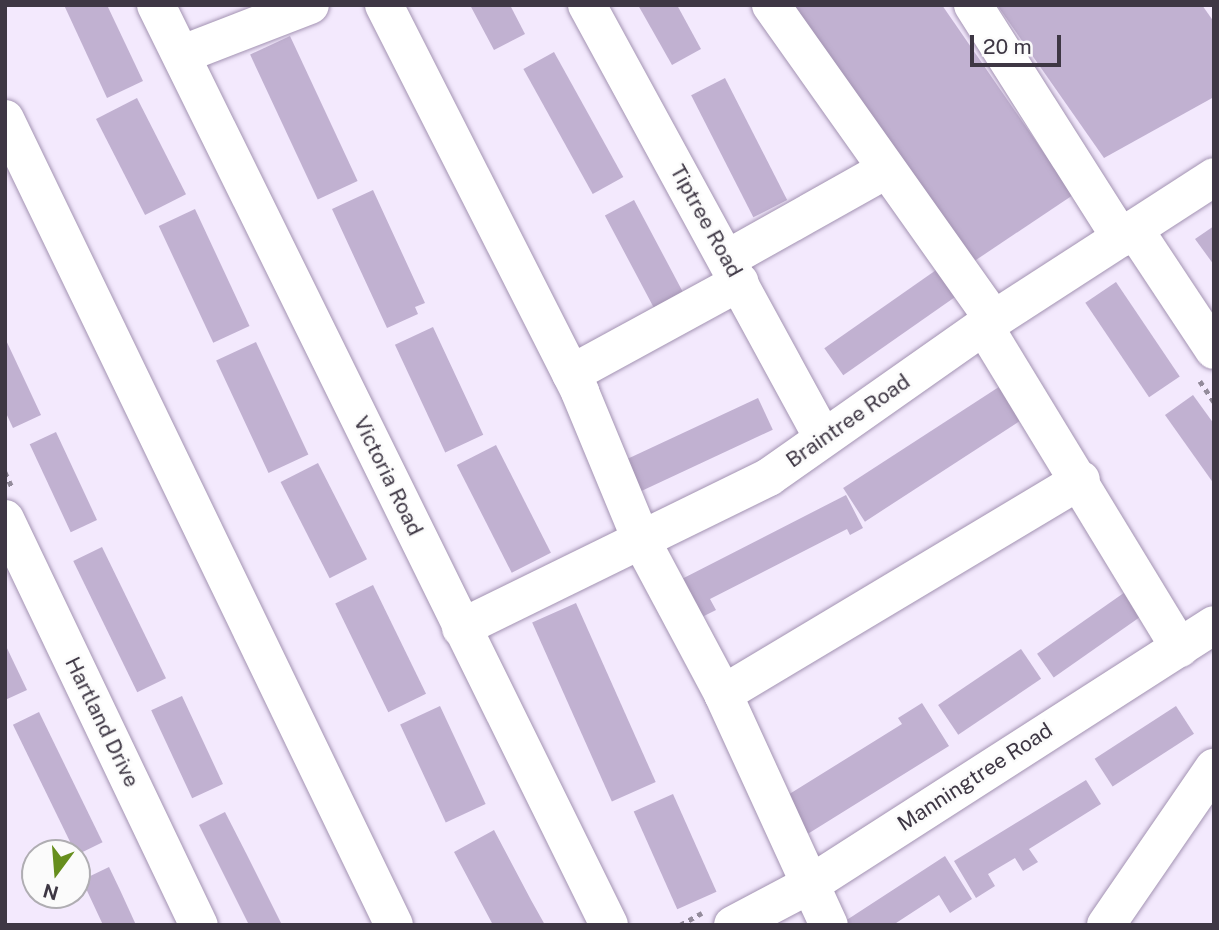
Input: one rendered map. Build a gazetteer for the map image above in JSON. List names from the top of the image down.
{
  "streets": {
    "street": [
      "Tiptree Road",
      "Braintree Road",
      "Victoria Road",
      "Hartland Drive",
      "Manningtree Road"
    ]
  },
  "crossings": [
    ["Tiptree Road", "Braintree Road"],
    ["Braintree Road", "Victoria Road"]
  ],
  "scale_bar": "20 m",
  "north": "bottom"
}
